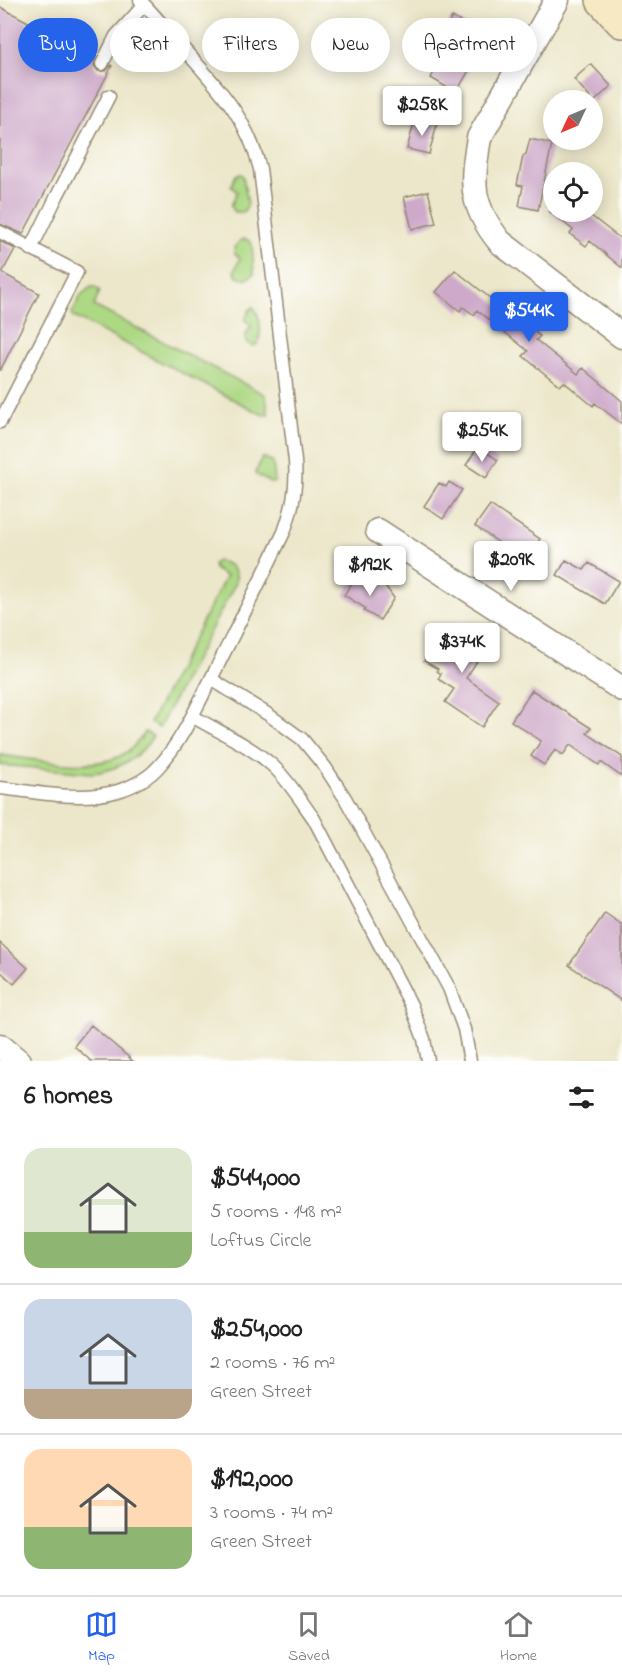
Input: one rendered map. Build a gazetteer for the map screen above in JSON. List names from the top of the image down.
{
  "north": "bottom left",
  "page": {
    "chip": [
      "Buy",
      "Rent",
      "Filters",
      "New",
      "Apartment"
    ],
    "price": [
      "$258K",
      "$544K",
      "$254K",
      "$209K",
      "$192K",
      "$374K"
    ],
    "heading": "6 homes",
    "list": [
      {
        "name": "$544,000",
        "note": "5 rooms · 148 m² · Loftus Circle"
      },
      {
        "name": "$254,000",
        "note": "2 rooms · 76 m² · Green Street"
      },
      {
        "name": "$192,000",
        "note": "3 rooms · 74 m² · Green Street"
      }
    ],
    "tabs": ["Map", "Saved", "Home"]
  }
}
